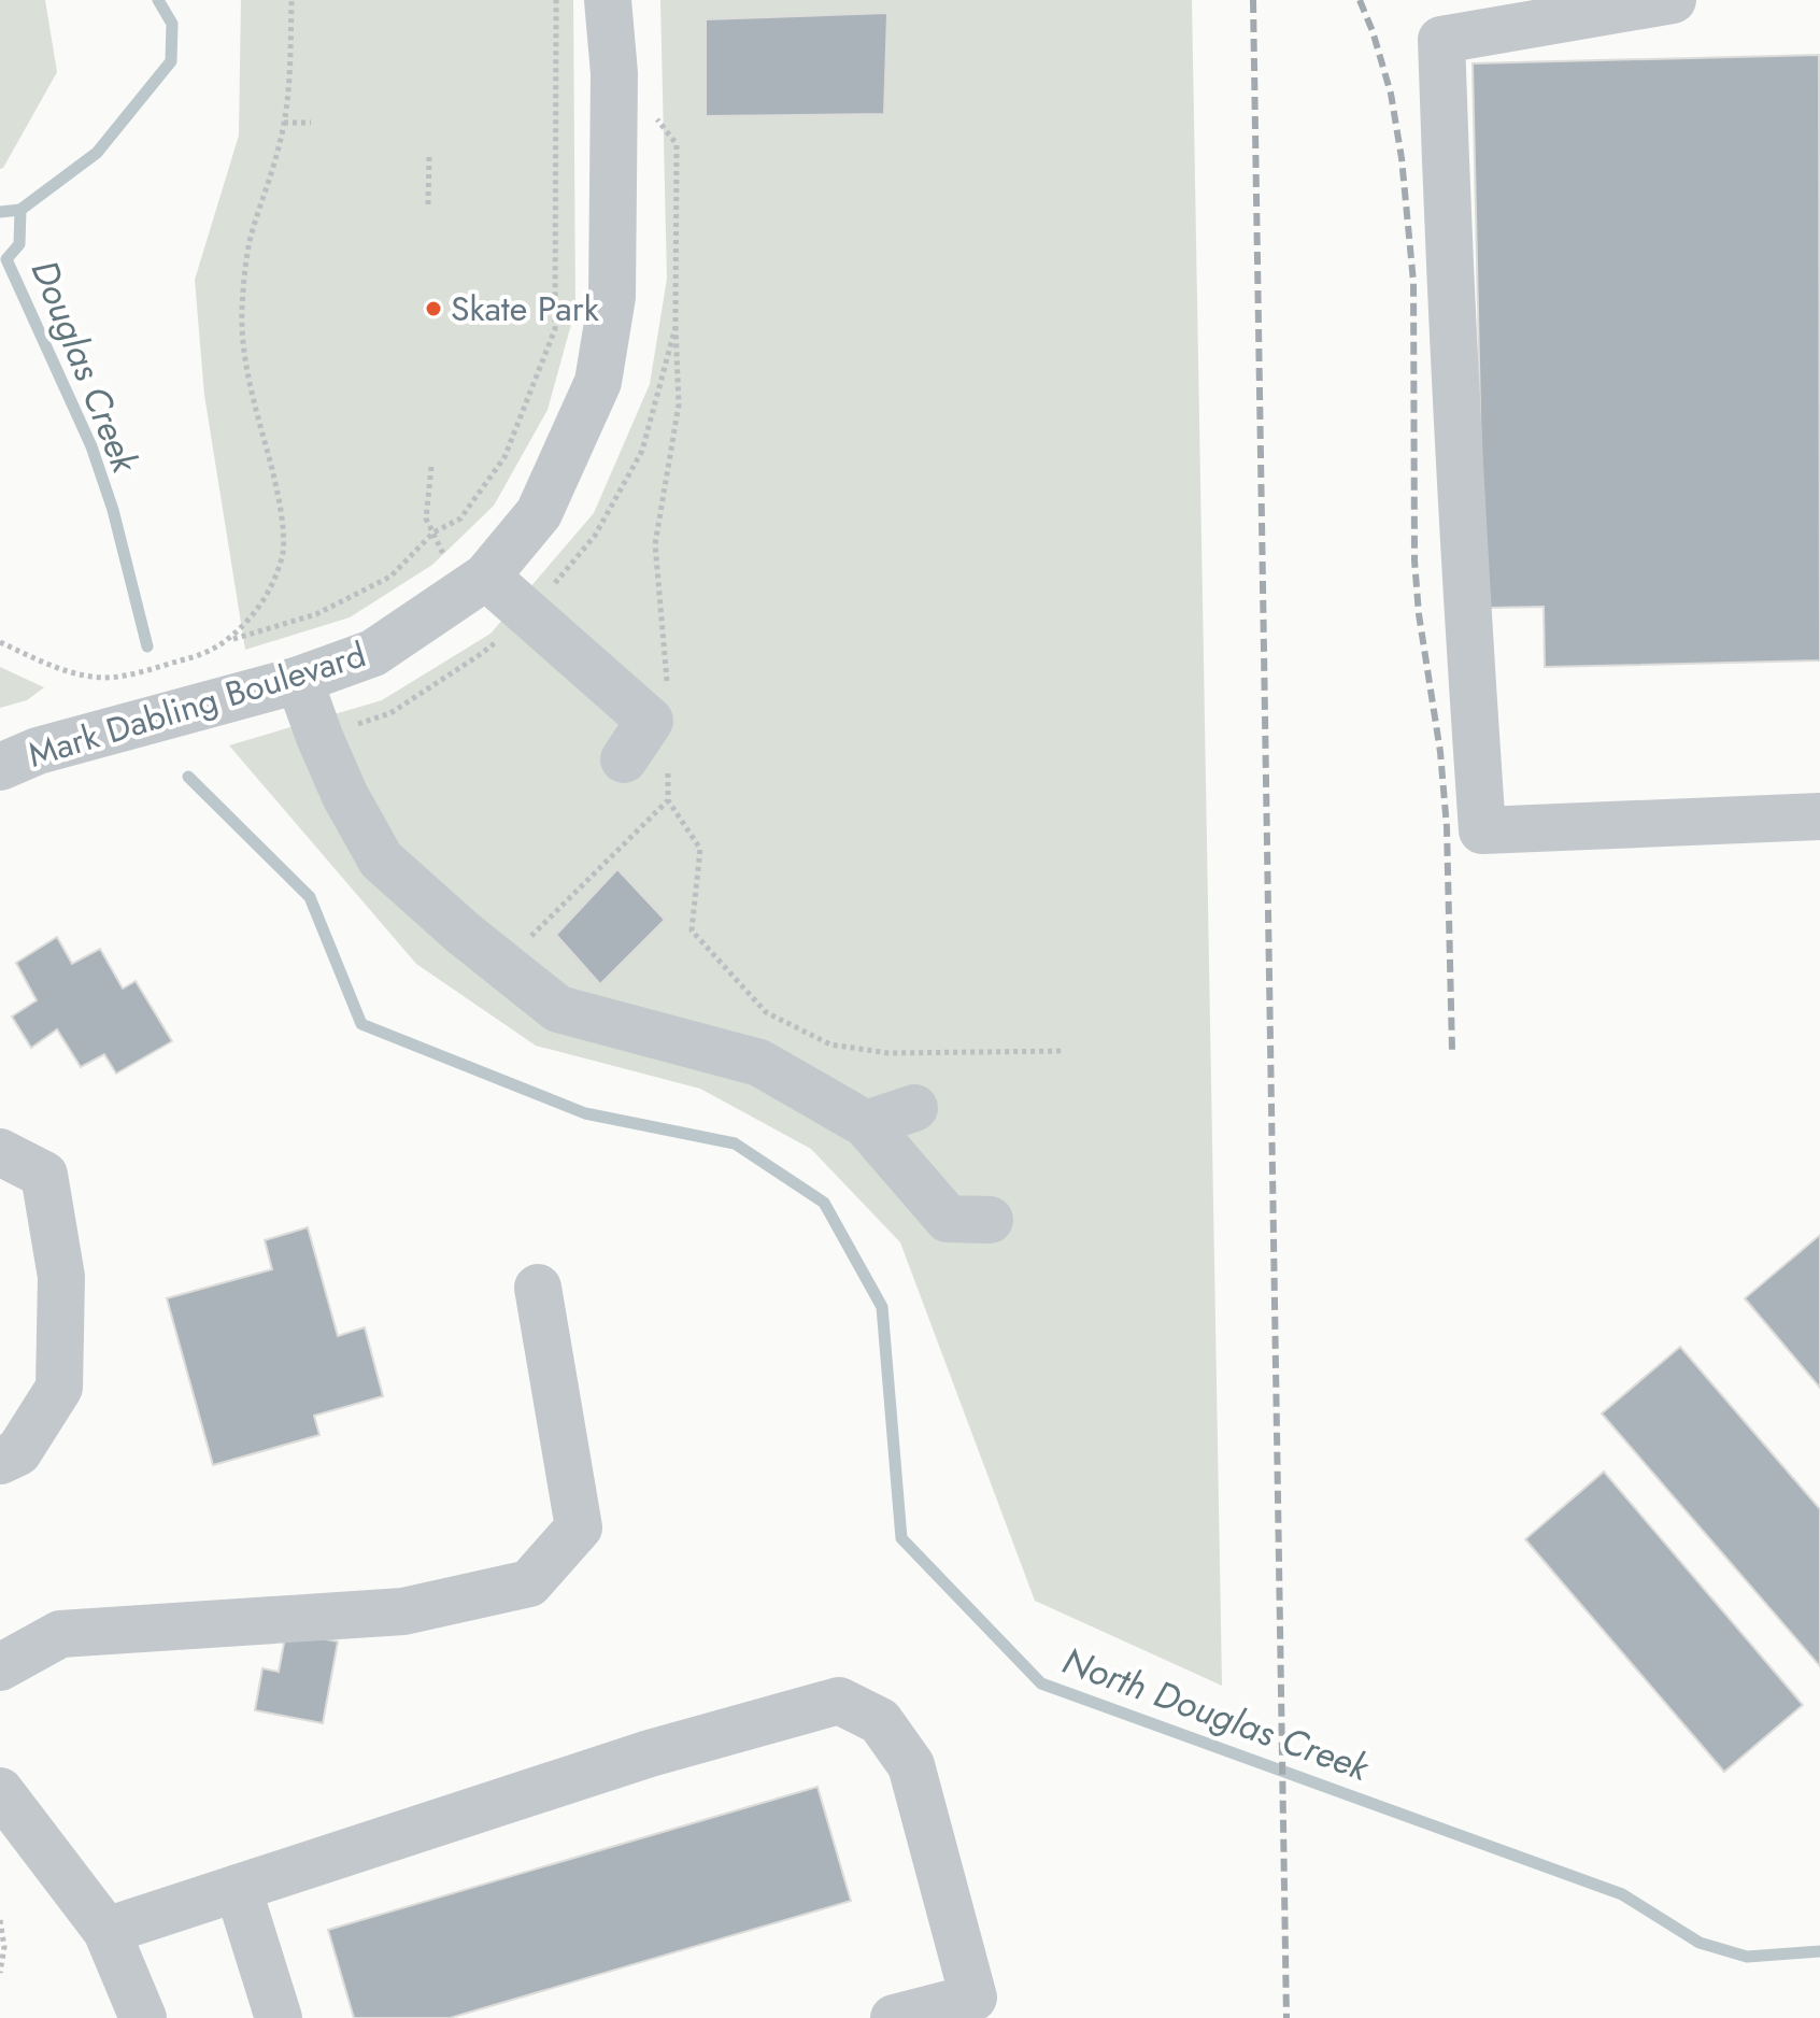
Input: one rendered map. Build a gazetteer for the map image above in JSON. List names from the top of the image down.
{
  "streets": {
    "street": ["Mark Dabling Boulevard"]
  },
  "water": ["Douglas Creek", "North Douglas Creek"],
  "places": ["Skate Park"]
}
